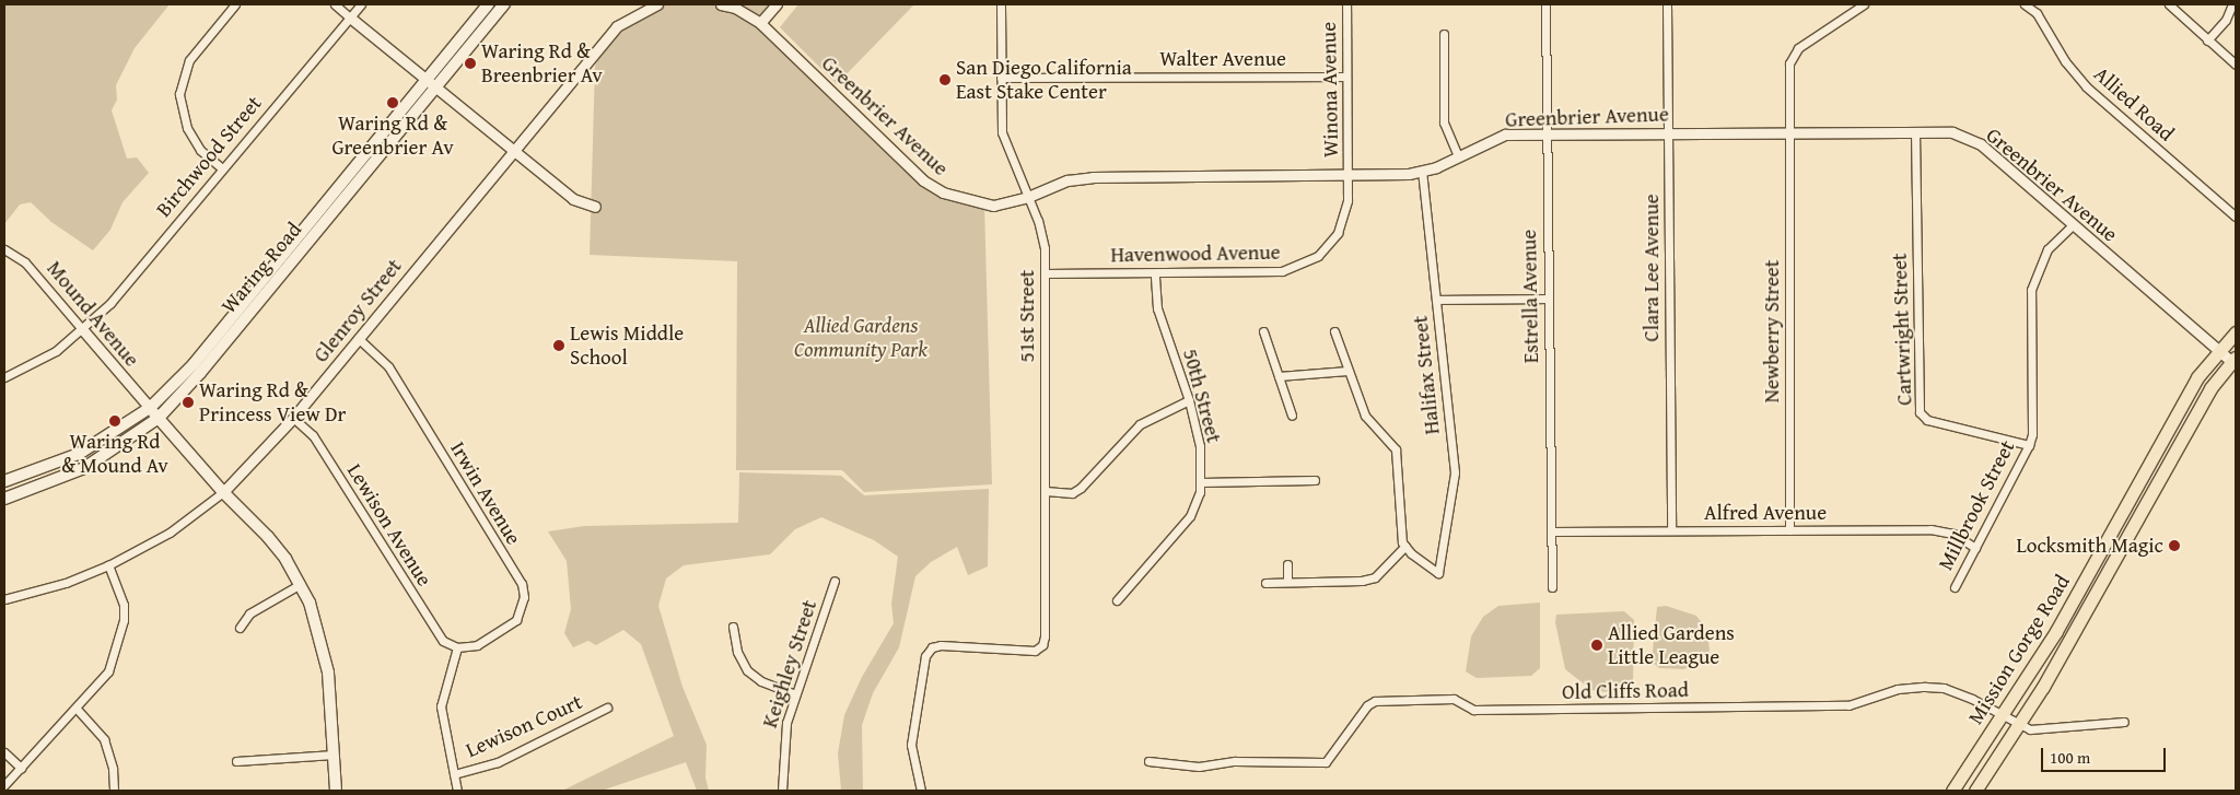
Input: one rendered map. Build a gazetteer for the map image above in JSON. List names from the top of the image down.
{
  "streets": {
    "main road": ["Waring Road", "Mission Gorge Road"],
    "street": [
      "Walter Avenue",
      "Winona Avenue",
      "Allied Road",
      "Greenbrier Avenue",
      "Birchwood Street",
      "Havenwood Avenue",
      "Clara Lee Avenue",
      "Estrella Avenue",
      "Glenroy Street",
      "Mound Avenue",
      "51st Street",
      "Cartwright Street",
      "Newberry Street",
      "Halifax Street",
      "50th Street",
      "Irwin Avenue",
      "Millbrook Street",
      "Alfred Avenue",
      "Lewison Avenue",
      "Keighley Street",
      "Old Cliffs Road",
      "Lewison Court"
    ]
  },
  "crossings": [
    ["Walter Avenue", "Winona Avenue"],
    ["Walter Avenue", "51st Street"],
    ["Winona Avenue", "Greenbrier Avenue"],
    ["Winona Avenue", "Havenwood Avenue"],
    ["Greenbrier Avenue", "Havenwood Avenue"],
    ["Greenbrier Avenue", "Clara Lee Avenue"],
    ["Greenbrier Avenue", "Estrella Avenue"],
    ["Greenbrier Avenue", "51st Street"],
    ["Greenbrier Avenue", "Cartwright Street"],
    ["Greenbrier Avenue", "Newberry Street"],
    ["Greenbrier Avenue", "Halifax Street"],
    ["Greenbrier Avenue", "Millbrook Street"],
    ["Greenbrier Avenue", "Mission Gorge Road"],
    ["Birchwood Street", "Mound Avenue"],
    ["Havenwood Avenue", "51st Street"],
    ["Havenwood Avenue", "50th Street"],
    ["Waring Road", "Mound Avenue"],
    ["Clara Lee Avenue", "Alfred Avenue"],
    ["Estrella Avenue", "Alfred Avenue"],
    ["Glenroy Street", "Irwin Avenue"],
    ["Glenroy Street", "Lewison Avenue"],
    ["Cartwright Street", "Millbrook Street"],
    ["Newberry Street", "Alfred Avenue"],
    ["Irwin Avenue", "Lewison Avenue"],
    ["Millbrook Street", "Alfred Avenue"],
    ["Mission Gorge Road", "Old Cliffs Road"]
  ],
  "parks": ["Allied Gardens Community Park"],
  "places": [
    "Waring Rd & Breenbrier Av",
    "San Diego California East Stake Center",
    "Waring Rd & Greenbrier Av",
    "Lewis Middle School",
    "Waring Rd & Princess View Dr",
    "Waring Rd & Mound Av",
    "Locksmith Magic",
    "Allied Gardens Little League"
  ],
  "scale_bar": "100 m"
}
